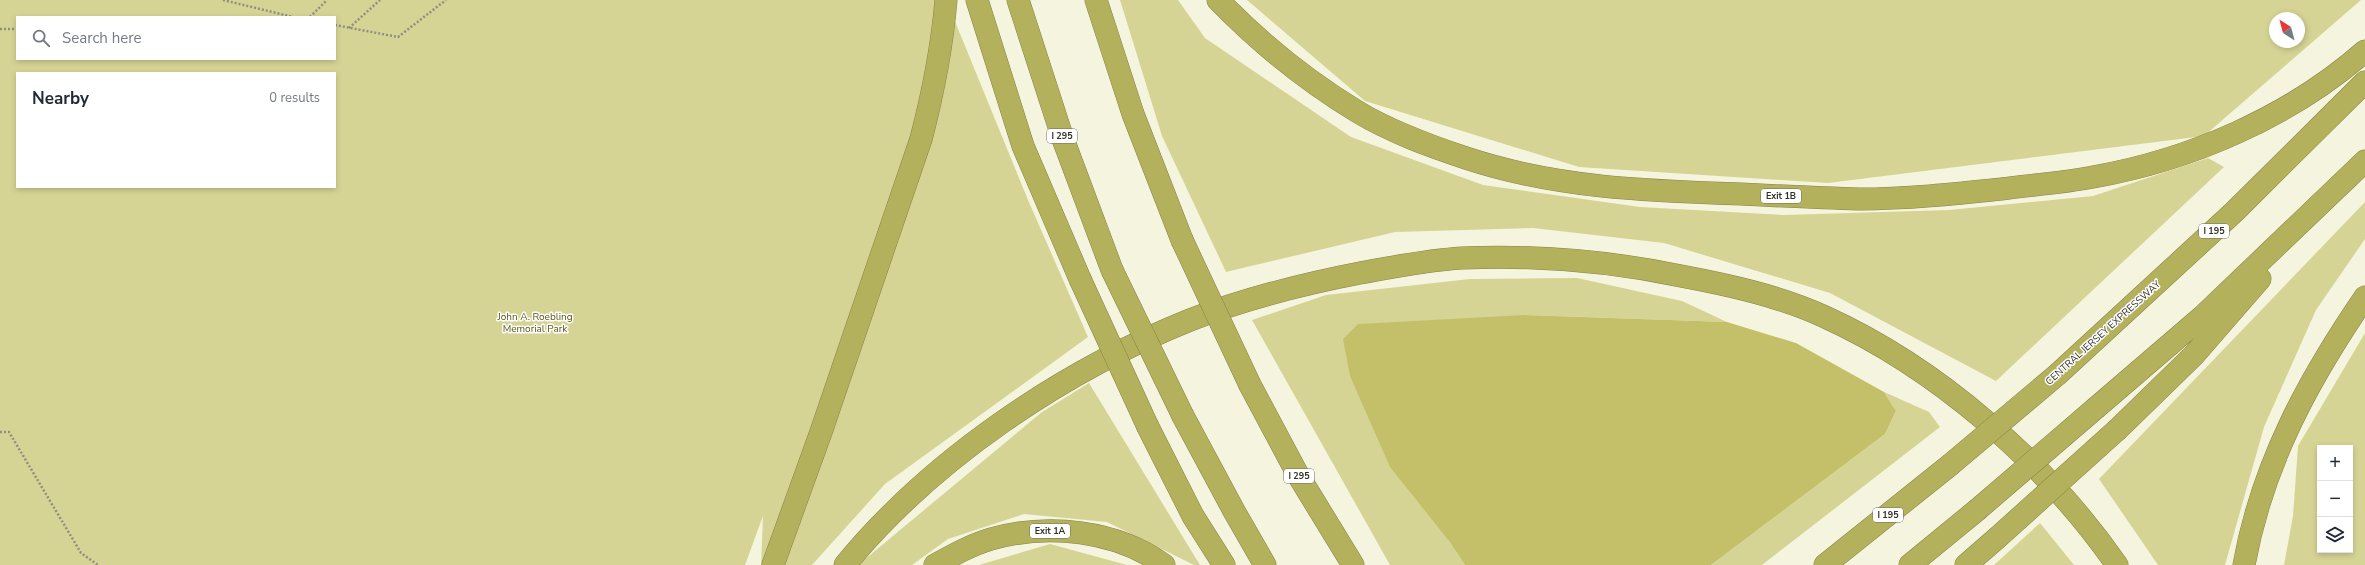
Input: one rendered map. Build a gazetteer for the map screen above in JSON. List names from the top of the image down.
{
  "streets": {
    "highway": [
      "I 295",
      "Exit 1B",
      "I 195",
      "CENTRAL JERSEY EXPRESSWAY",
      "Exit 1A"
    ]
  },
  "parks": ["John A. Roebling Memorial Park"],
  "north": "top left",
  "page": {
    "search": "Search here",
    "heading": ["Nearby", "0 results"],
    "map_buttons": ["+", "−"]
  }
}
